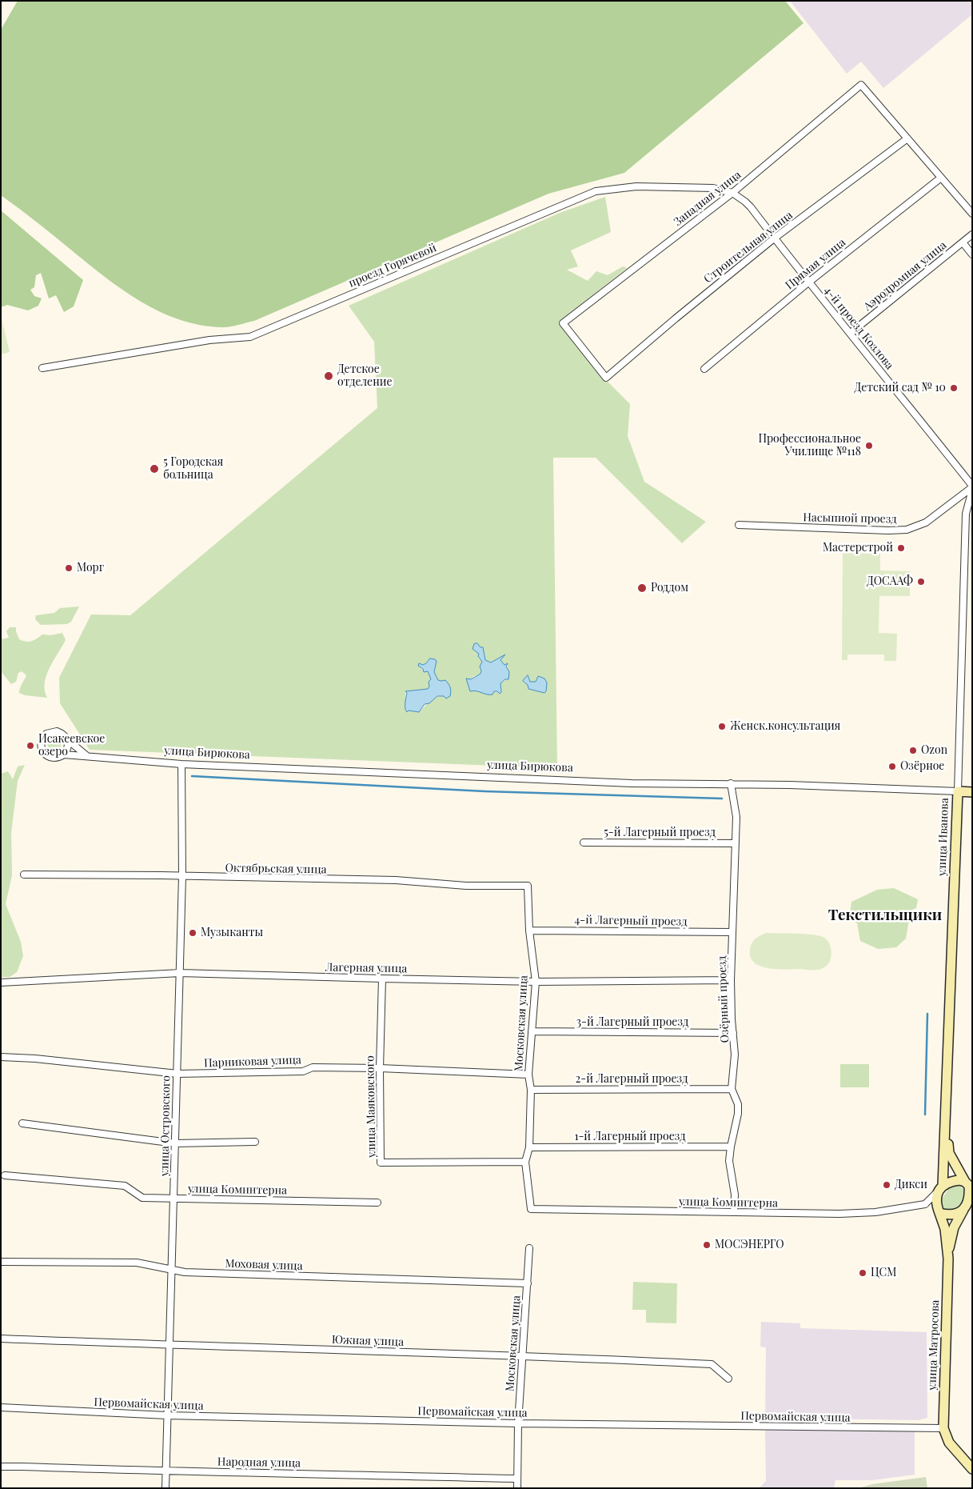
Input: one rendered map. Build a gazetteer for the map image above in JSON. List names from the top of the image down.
{
  "streets": {
    "street": [
      "Западная улица",
      "Строительная улица",
      "Прямая улица",
      "проезд Горячевой",
      "Аэродромная улица",
      "4-й проезд Козлова",
      "Насыпной проезд",
      "улица Бирюкова",
      "5-й Лагерный проезд",
      "улица Иванова",
      "Октябрьская улица",
      "4-й Лагерный проезд",
      "Лагерная улица",
      "Озёрный проезд",
      "3-й Лагерный проезд",
      "Московская улица",
      "Парниковая улица",
      "2-й Лагерный проезд",
      "улица Маяковского",
      "улица Островского",
      "1-й Лагерный проезд",
      "улица Коминтерна",
      "Моховая улица",
      "Южная улица",
      "улица Матросова",
      "Первомайская улица",
      "Народная улица"
    ]
  },
  "crossings": [
    ["Западная улица", "Строительная улица"],
    ["Западная улица", "проезд Горячевой"],
    ["Строительная улица", "4-й проезд Козлова"],
    ["Прямая улица", "4-й проезд Козлова"],
    ["проезд Горячевой", "4-й проезд Козлова"],
    ["Аэродромная улица", "4-й проезд Козлова"],
    ["4-й проезд Козлова", "Насыпной проезд"],
    ["4-й проезд Козлова", "улица Иванова"],
    ["Насыпной проезд", "улица Иванова"],
    ["улица Бирюкова", "улица Иванова"],
    ["улица Бирюкова", "Озёрный проезд"],
    ["улица Бирюкова", "улица Островского"],
    ["5-й Лагерный проезд", "Озёрный проезд"],
    ["улица Иванова", "улица Матросова"],
    ["Октябрьская улица", "Московская улица"],
    ["Октябрьская улица", "улица Островского"],
    ["4-й Лагерный проезд", "Озёрный проезд"],
    ["4-й Лагерный проезд", "Московская улица"],
    ["Лагерная улица", "Озёрный проезд"],
    ["Лагерная улица", "Московская улица"],
    ["Лагерная улица", "улица Маяковского"],
    ["Лагерная улица", "улица Островского"],
    ["Озёрный проезд", "3-й Лагерный проезд"],
    ["Озёрный проезд", "2-й Лагерный проезд"],
    ["Озёрный проезд", "1-й Лагерный проезд"],
    ["Озёрный проезд", "улица Коминтерна"],
    ["3-й Лагерный проезд", "Московская улица"],
    ["Московская улица", "Парниковая улица"],
    ["Московская улица", "2-й Лагерный проезд"],
    ["Московская улица", "улица Маяковского"],
    ["Московская улица", "1-й Лагерный проезд"],
    ["Московская улица", "улица Коминтерна"],
    ["Московская улица", "Моховая улица"],
    ["Московская улица", "Южная улица"],
    ["Московская улица", "Первомайская улица"],
    ["Московская улица", "Народная улица"],
    ["Парниковая улица", "улица Маяковского"],
    ["Парниковая улица", "улица Островского"],
    ["улица Островского", "улица Коминтерна"],
    ["улица Островского", "Моховая улица"],
    ["улица Островского", "Южная улица"],
    ["улица Островского", "Первомайская улица"],
    ["улица Островского", "Народная улица"],
    ["улица Матросова", "Первомайская улица"]
  ],
  "districts": ["Текстильщики"],
  "places": [
    "Детское отделение",
    "Детский сад № 10",
    "Профессиональное Училище №118",
    "5 Городская больница",
    "Мастерстрой",
    "Морг",
    "ДОСААФ",
    "Роддом",
    "Женск.консультация",
    "Исакеевское озеро",
    "Ozon",
    "Озёрное",
    "Музыканты",
    "Дикси",
    "МОСЭНЕРГО",
    "ЦСМ"
  ]
}
